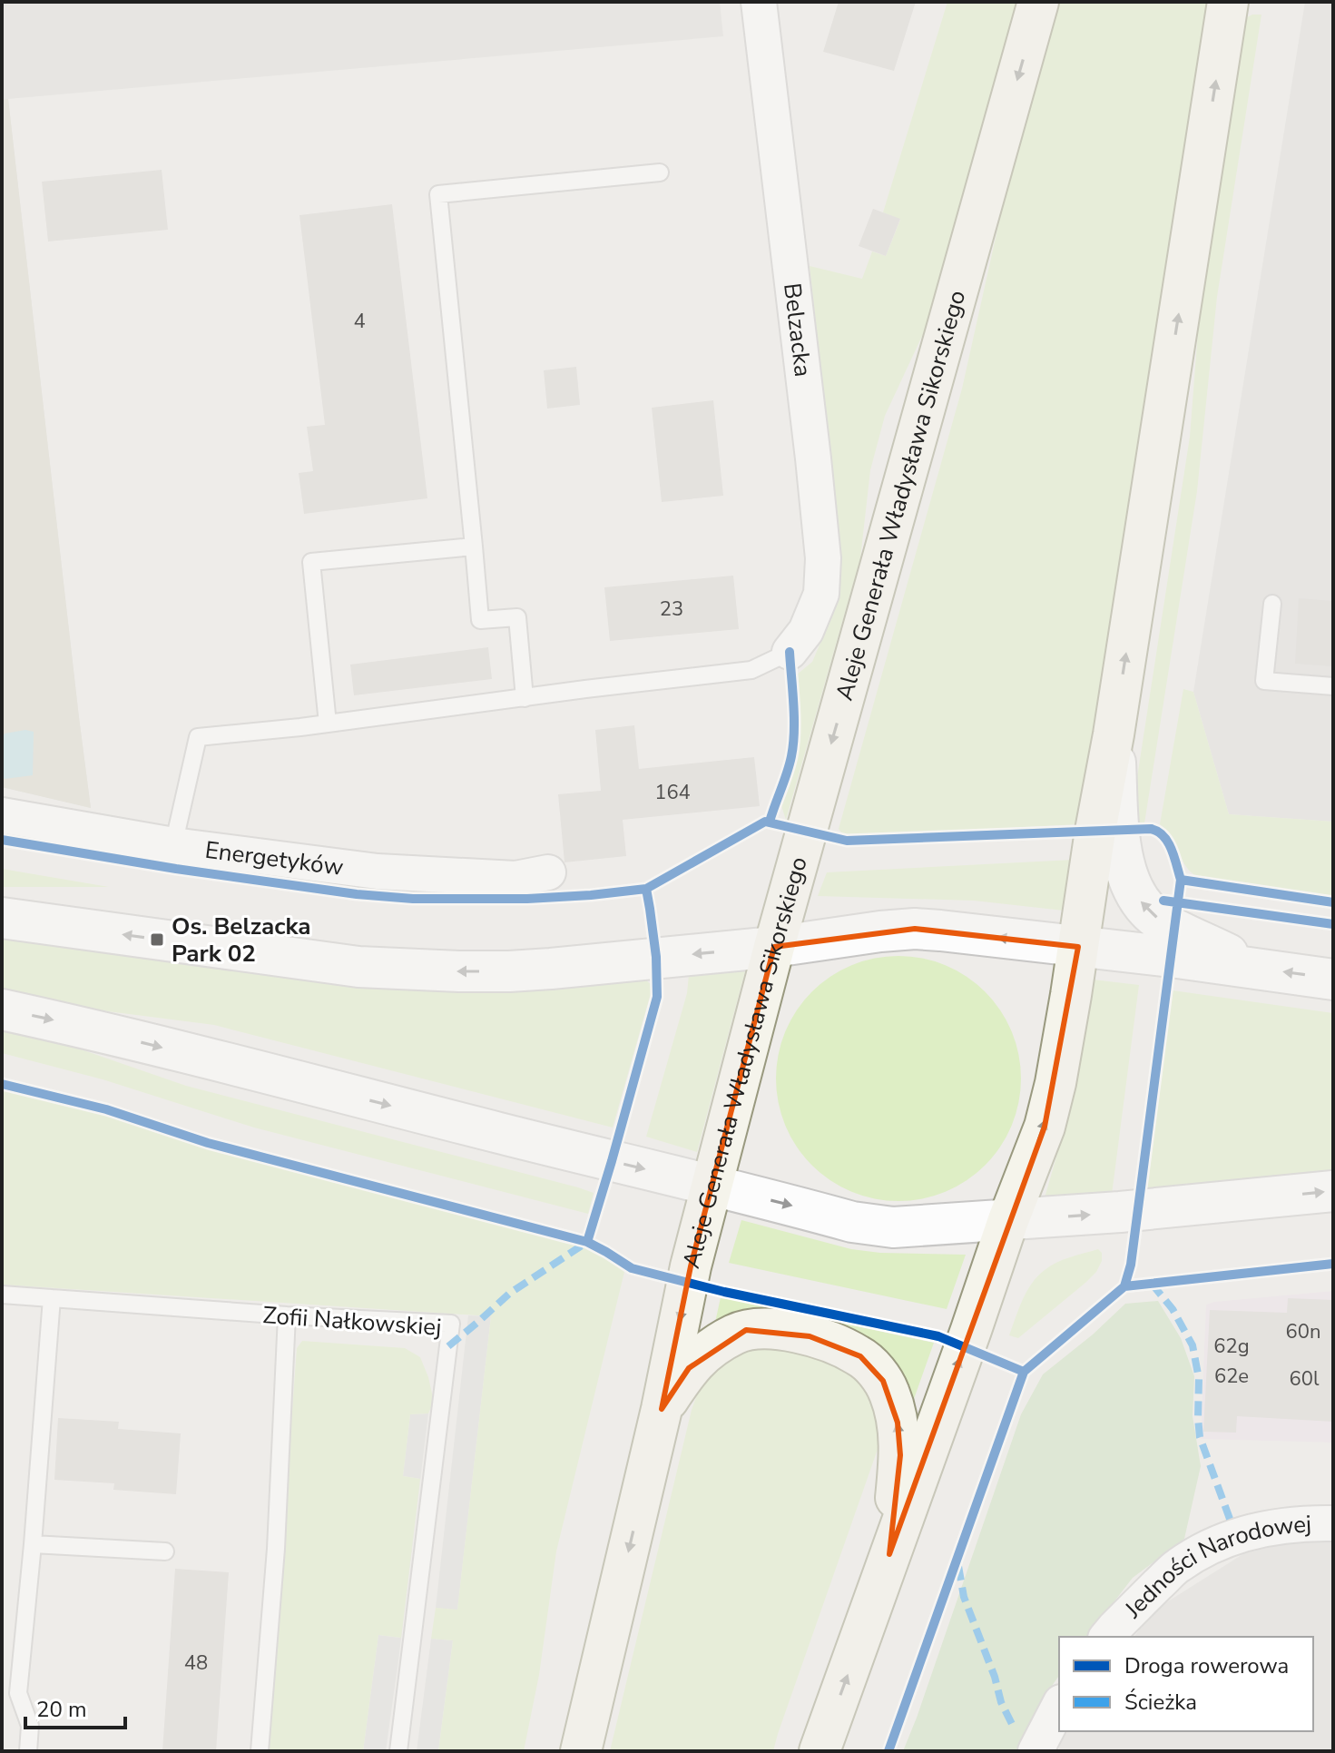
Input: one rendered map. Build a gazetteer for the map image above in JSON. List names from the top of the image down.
{
  "streets": {
    "main road": ["Aleje Generała Władysława Sikorskiego"],
    "street": ["Belzacka", "Energetyków", "Jedności Narodowej"],
    "lane": ["Zofii Nałkowskiej"]
  },
  "places": {
    "transit": ["Os. Belzacka Park 02"]
  },
  "house_numbers": [
    "4",
    "23",
    "164",
    "60n",
    "62g",
    "62e",
    "60l",
    "48"
  ],
  "legend": ["Droga rowerowa", "Ścieżka"],
  "scale_bar": "20 m"
}
